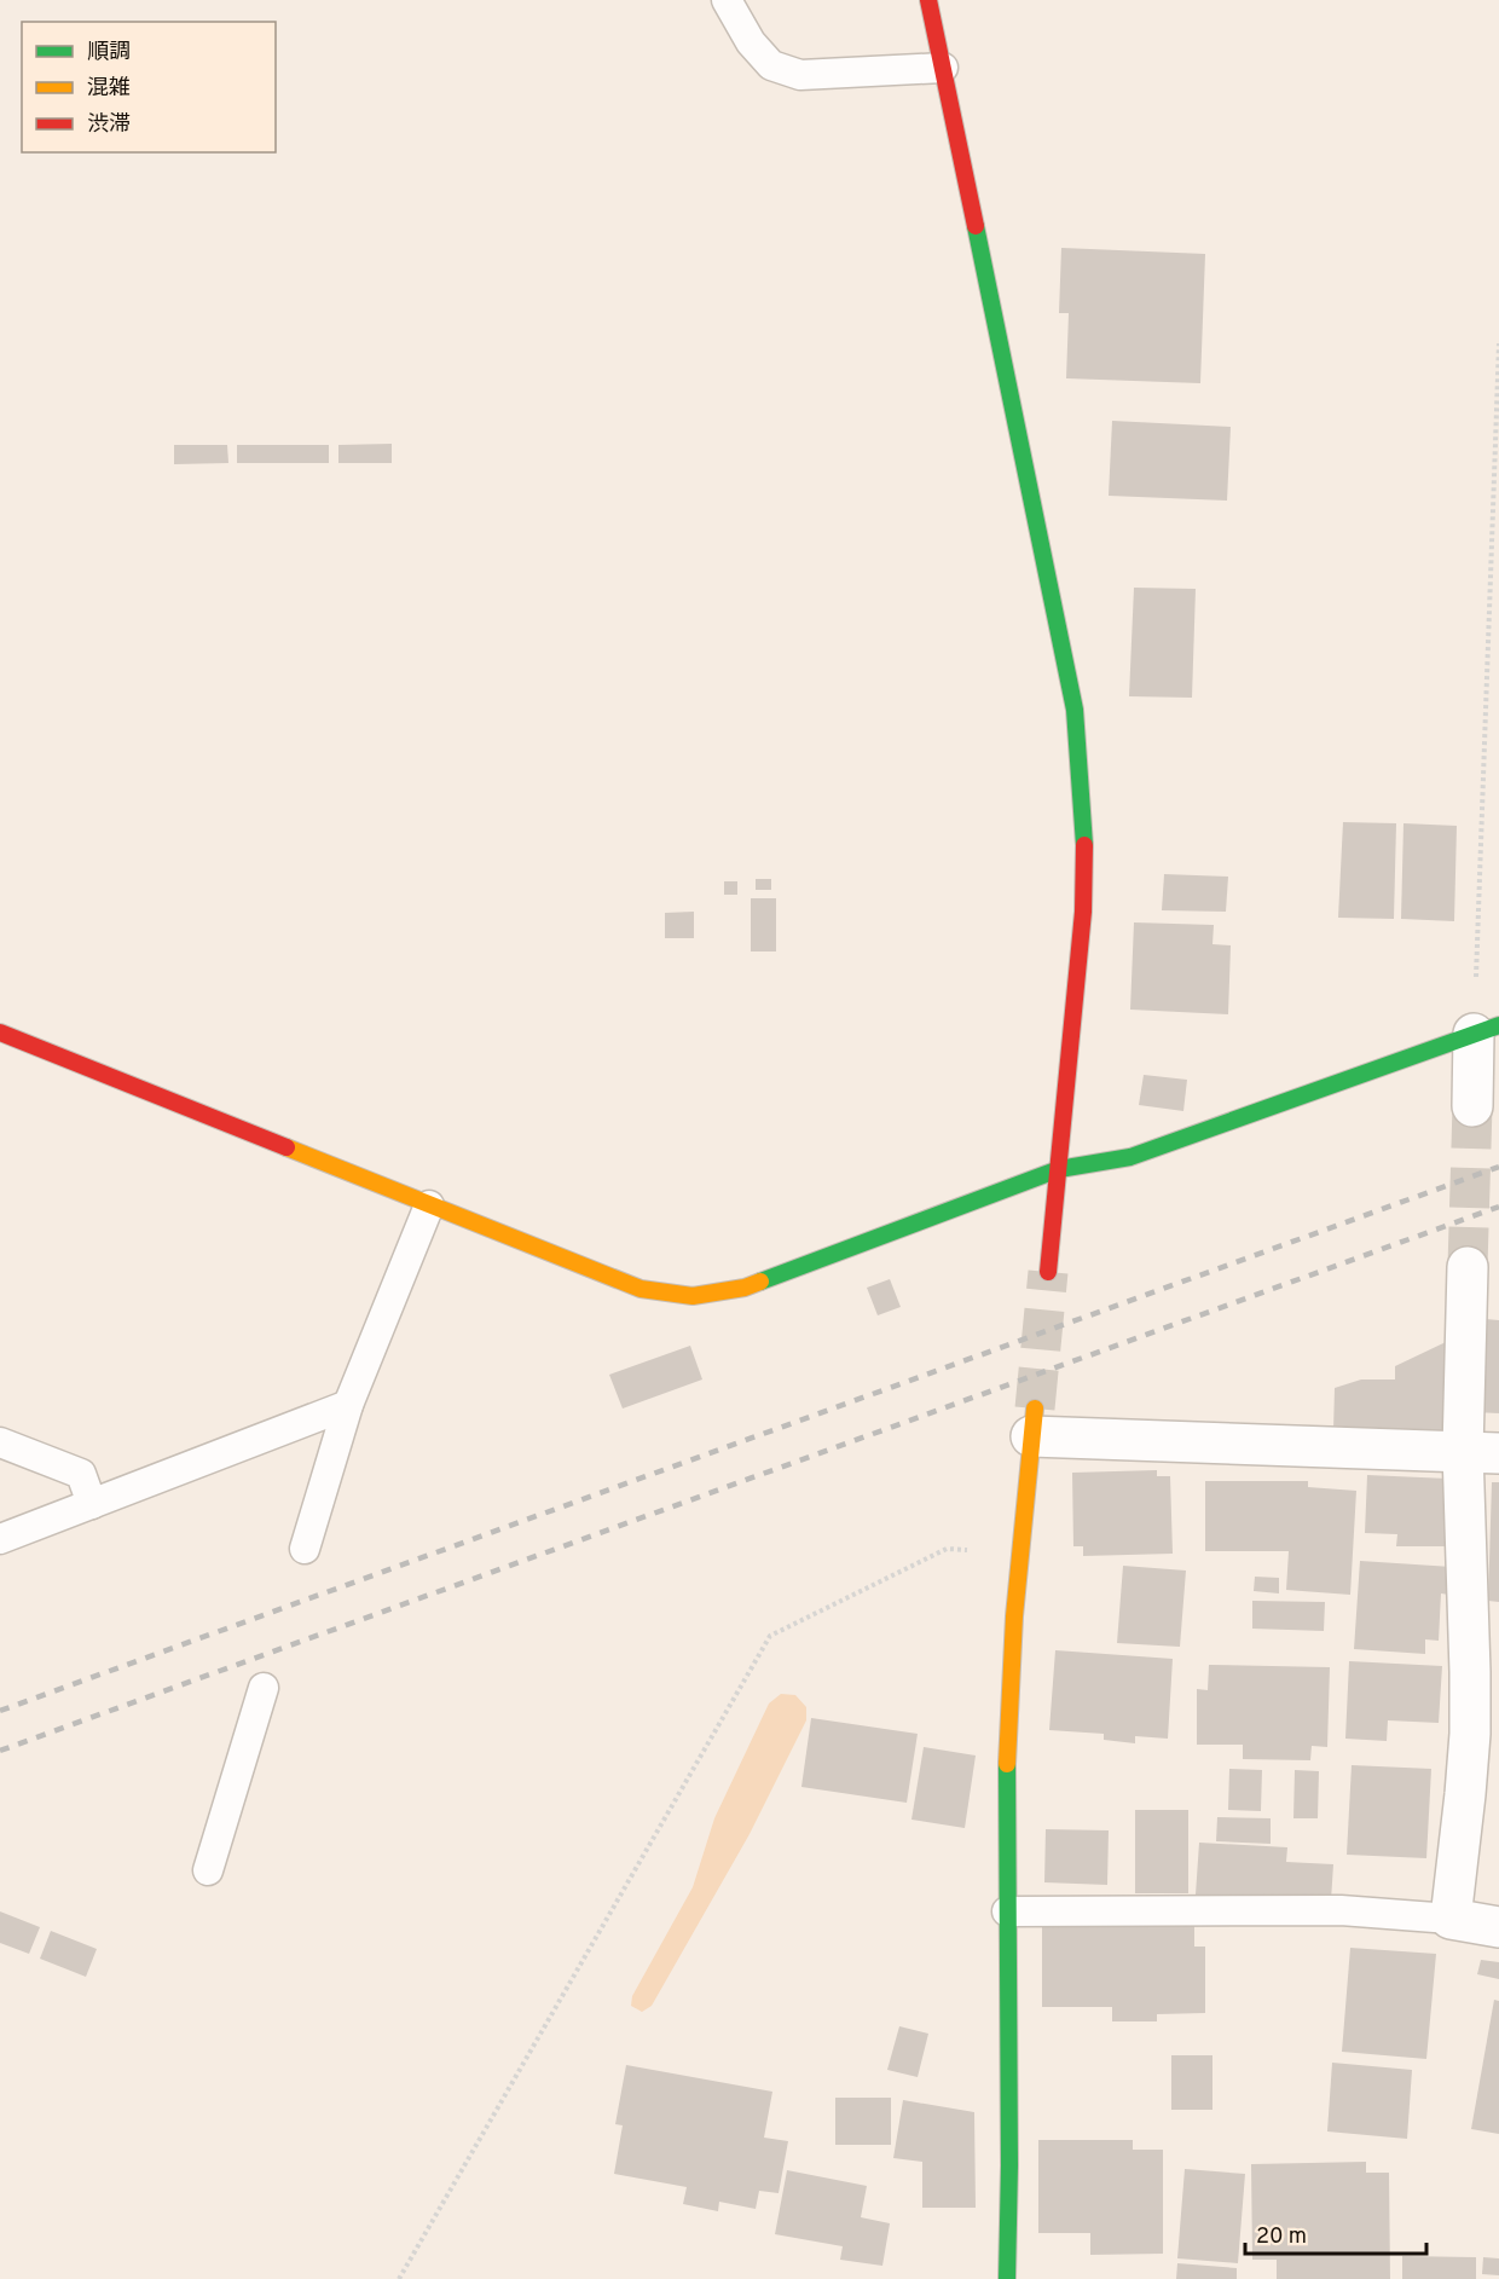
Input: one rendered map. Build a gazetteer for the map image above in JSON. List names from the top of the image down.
{
  "legend": ["順調", "混雑", "渋滞"],
  "scale_bar": "20 m"
}
